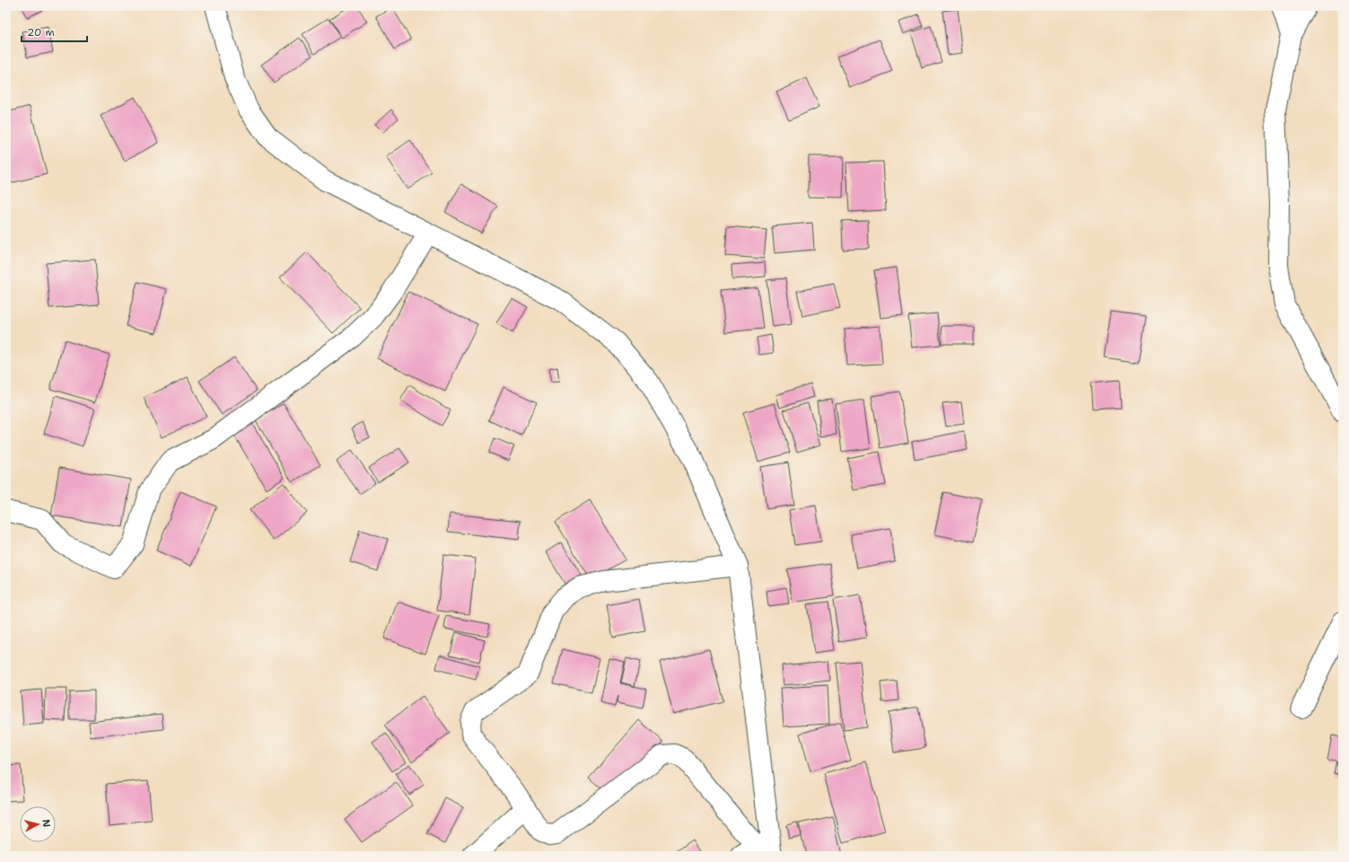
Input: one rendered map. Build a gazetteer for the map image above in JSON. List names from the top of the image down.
{
  "scale_bar": "20 m",
  "north": "right"
}
